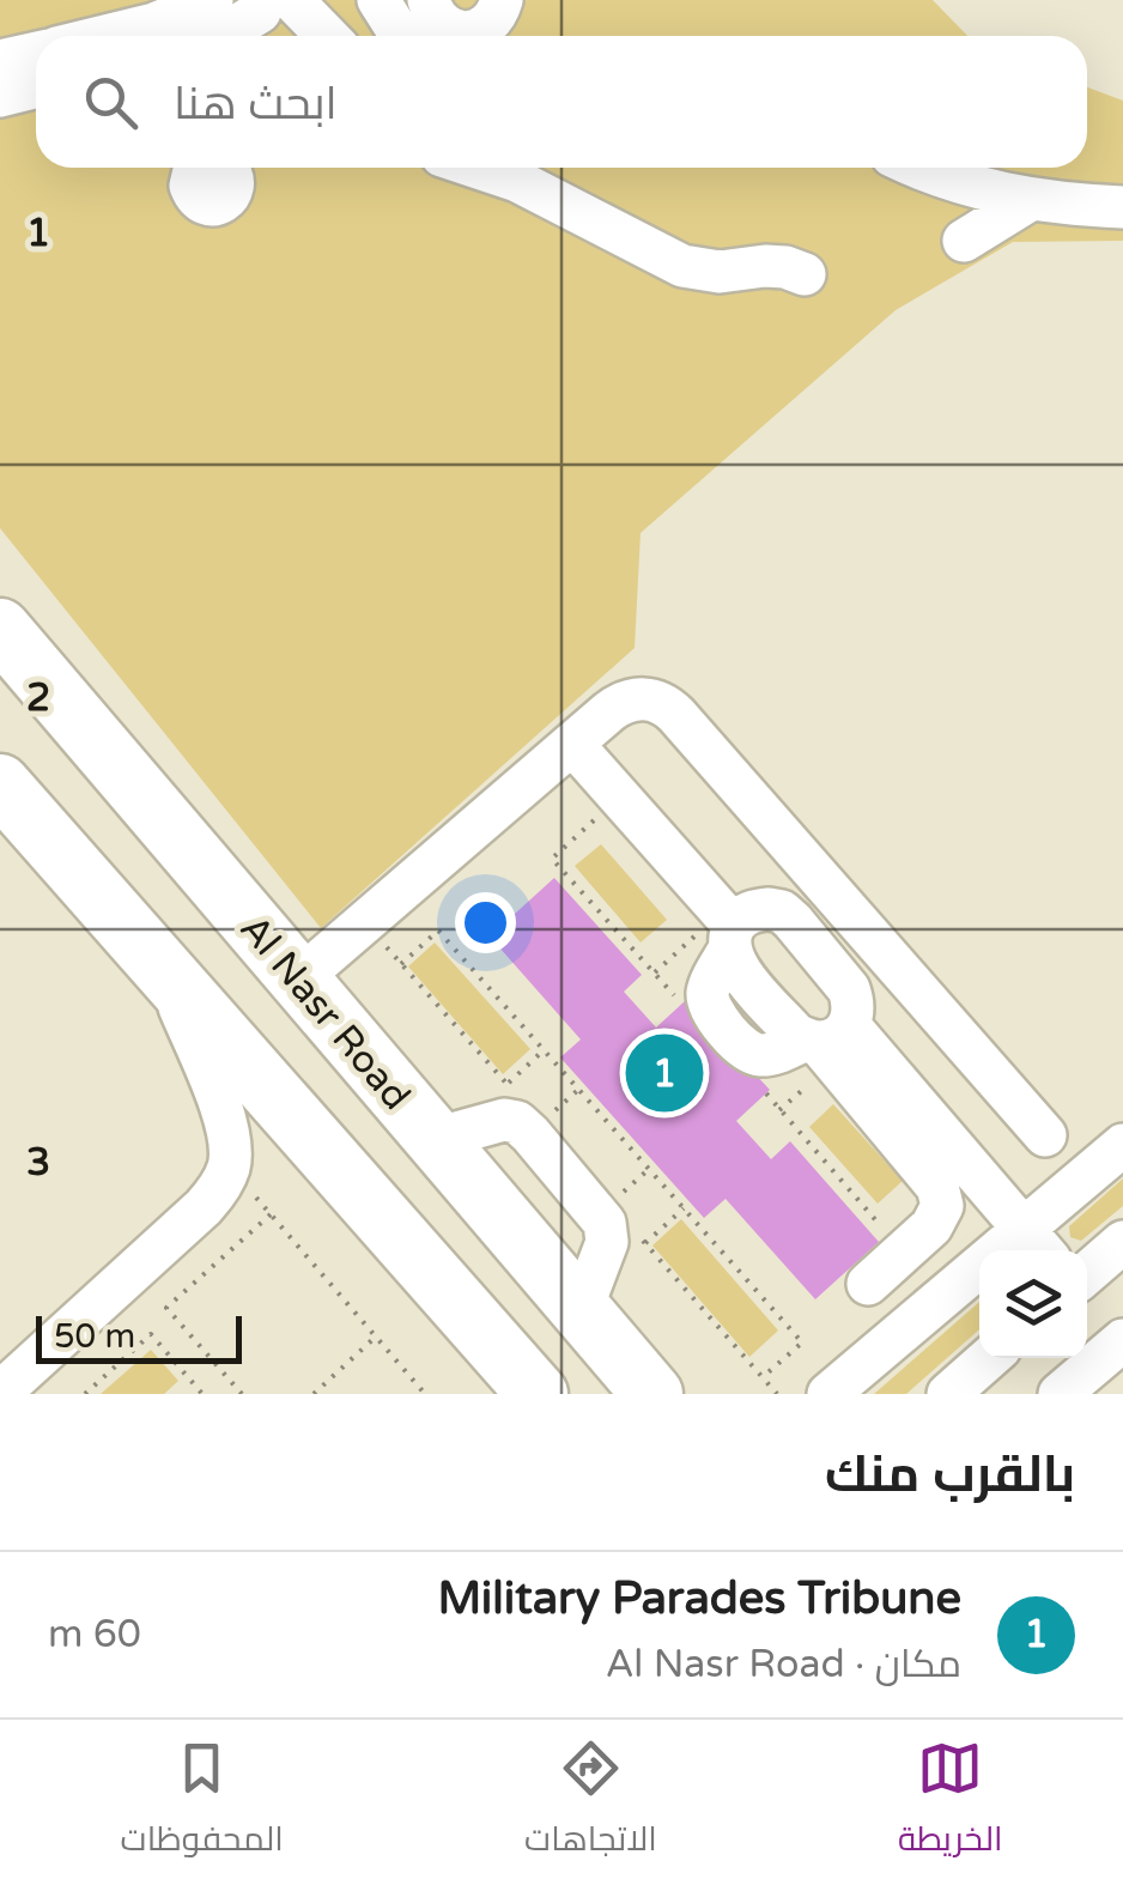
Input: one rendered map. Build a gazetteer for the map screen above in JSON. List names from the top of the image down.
{
  "streets": {
    "highway": ["Al Nasr Road"]
  },
  "scale_bar": "50 m",
  "page": {
    "search": "ابحث هنا",
    "pins": "1",
    "scale": "50 m",
    "heading": "بالقرب منك",
    "list": [
      {
        "mark": "1",
        "name": "Military Parades Tribune",
        "note": "مكان · Al Nasr Road",
        "value": "60 m"
      }
    ],
    "nav": ["الخريطة", "الاتجاهات", "المحفوظات"]
  },
  "grid": {
    "rows": ["1", "2", "3"]
  }
}
